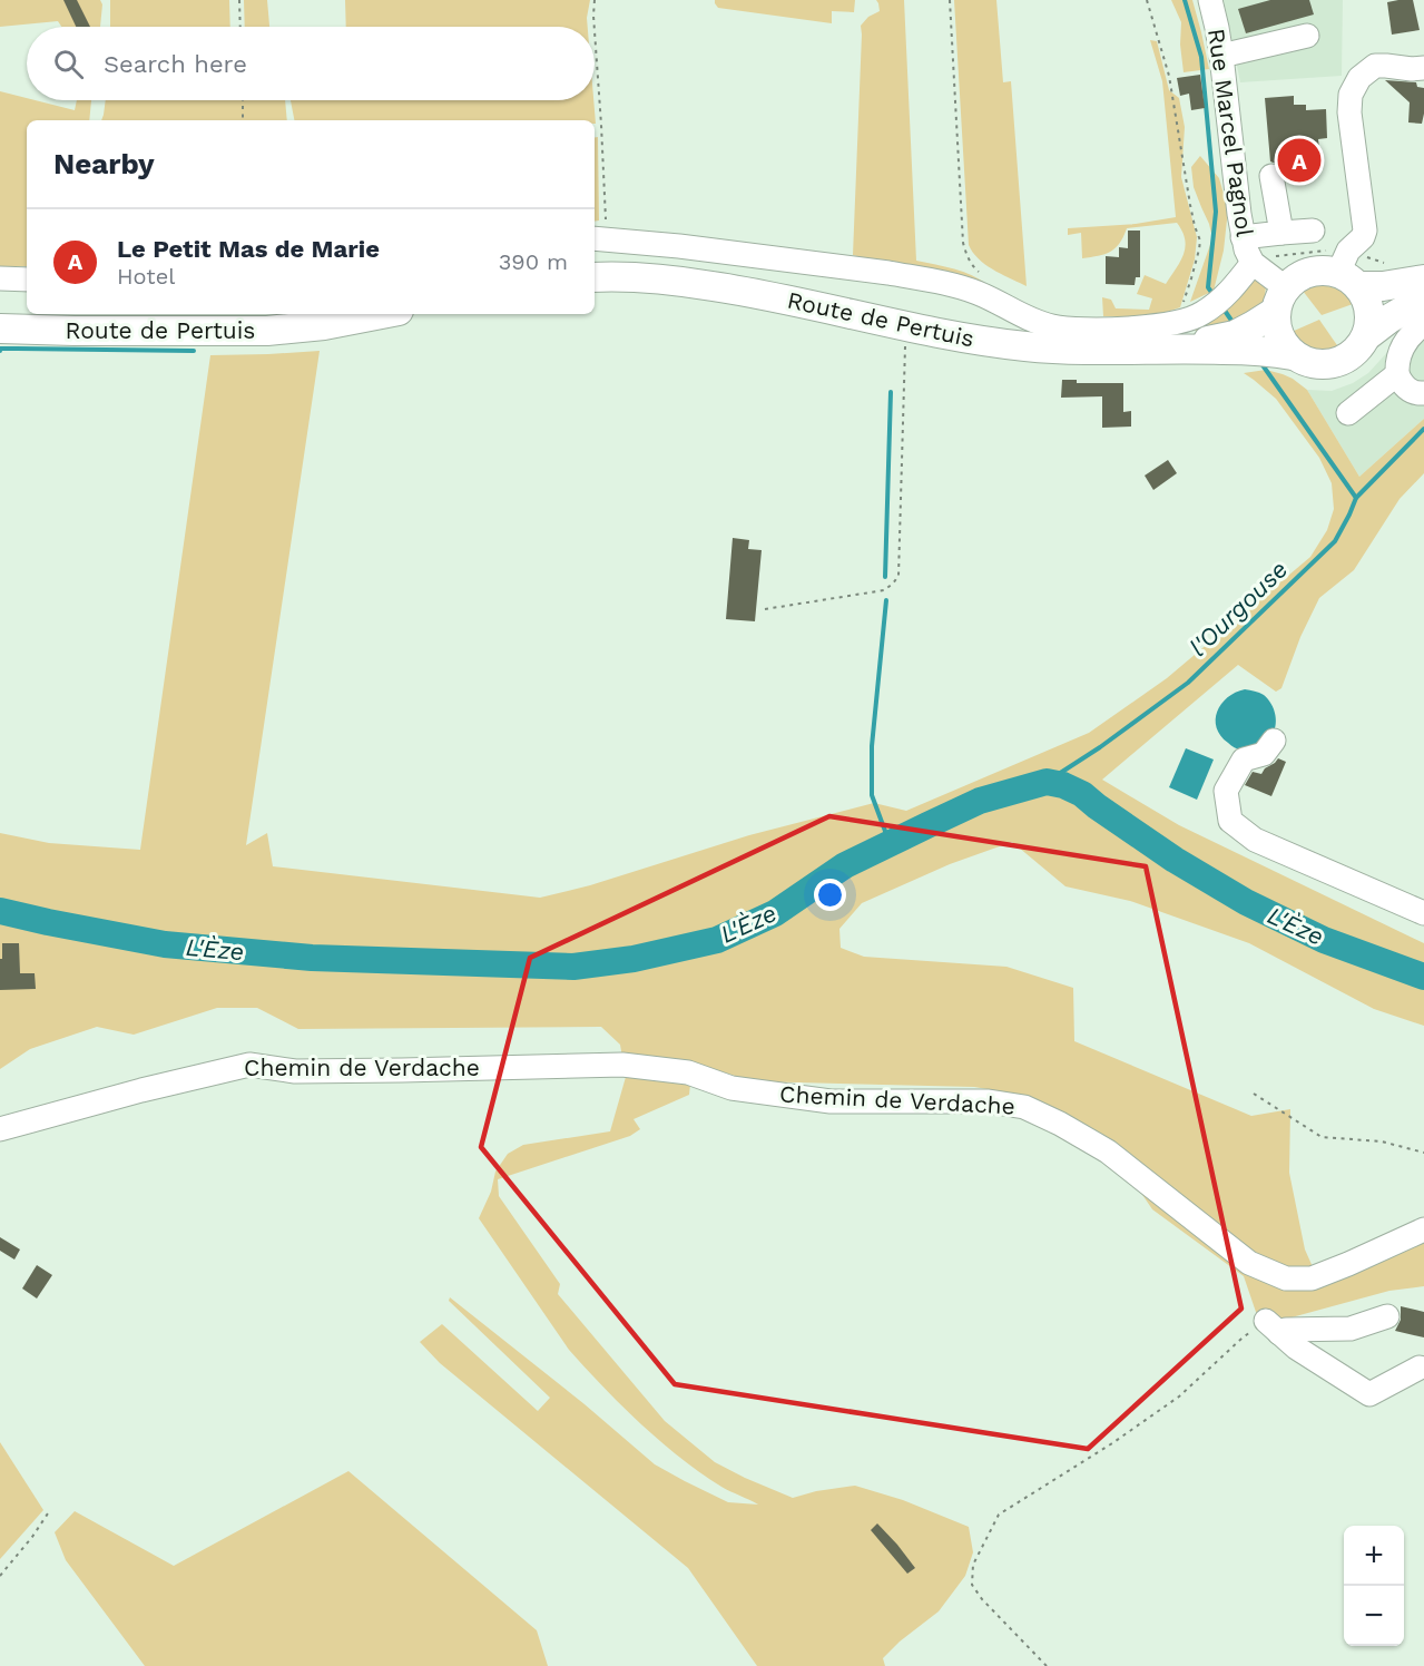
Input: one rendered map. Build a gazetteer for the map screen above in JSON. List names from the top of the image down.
{
  "streets": {
    "main road": ["Route de Pertuis"],
    "street": ["Rue Marcel Pagnol", "Chemin de Verdache"]
  },
  "water": ["l'Ourgouse", "L'Èze"],
  "page": {
    "search": "Search here",
    "heading": "Nearby",
    "pins": "A",
    "list": [
      {
        "mark": "A",
        "name": "Le Petit Mas de Marie",
        "note": "Hotel",
        "value": "390 m"
      }
    ],
    "map_buttons": ["+", "−"]
  }
}
